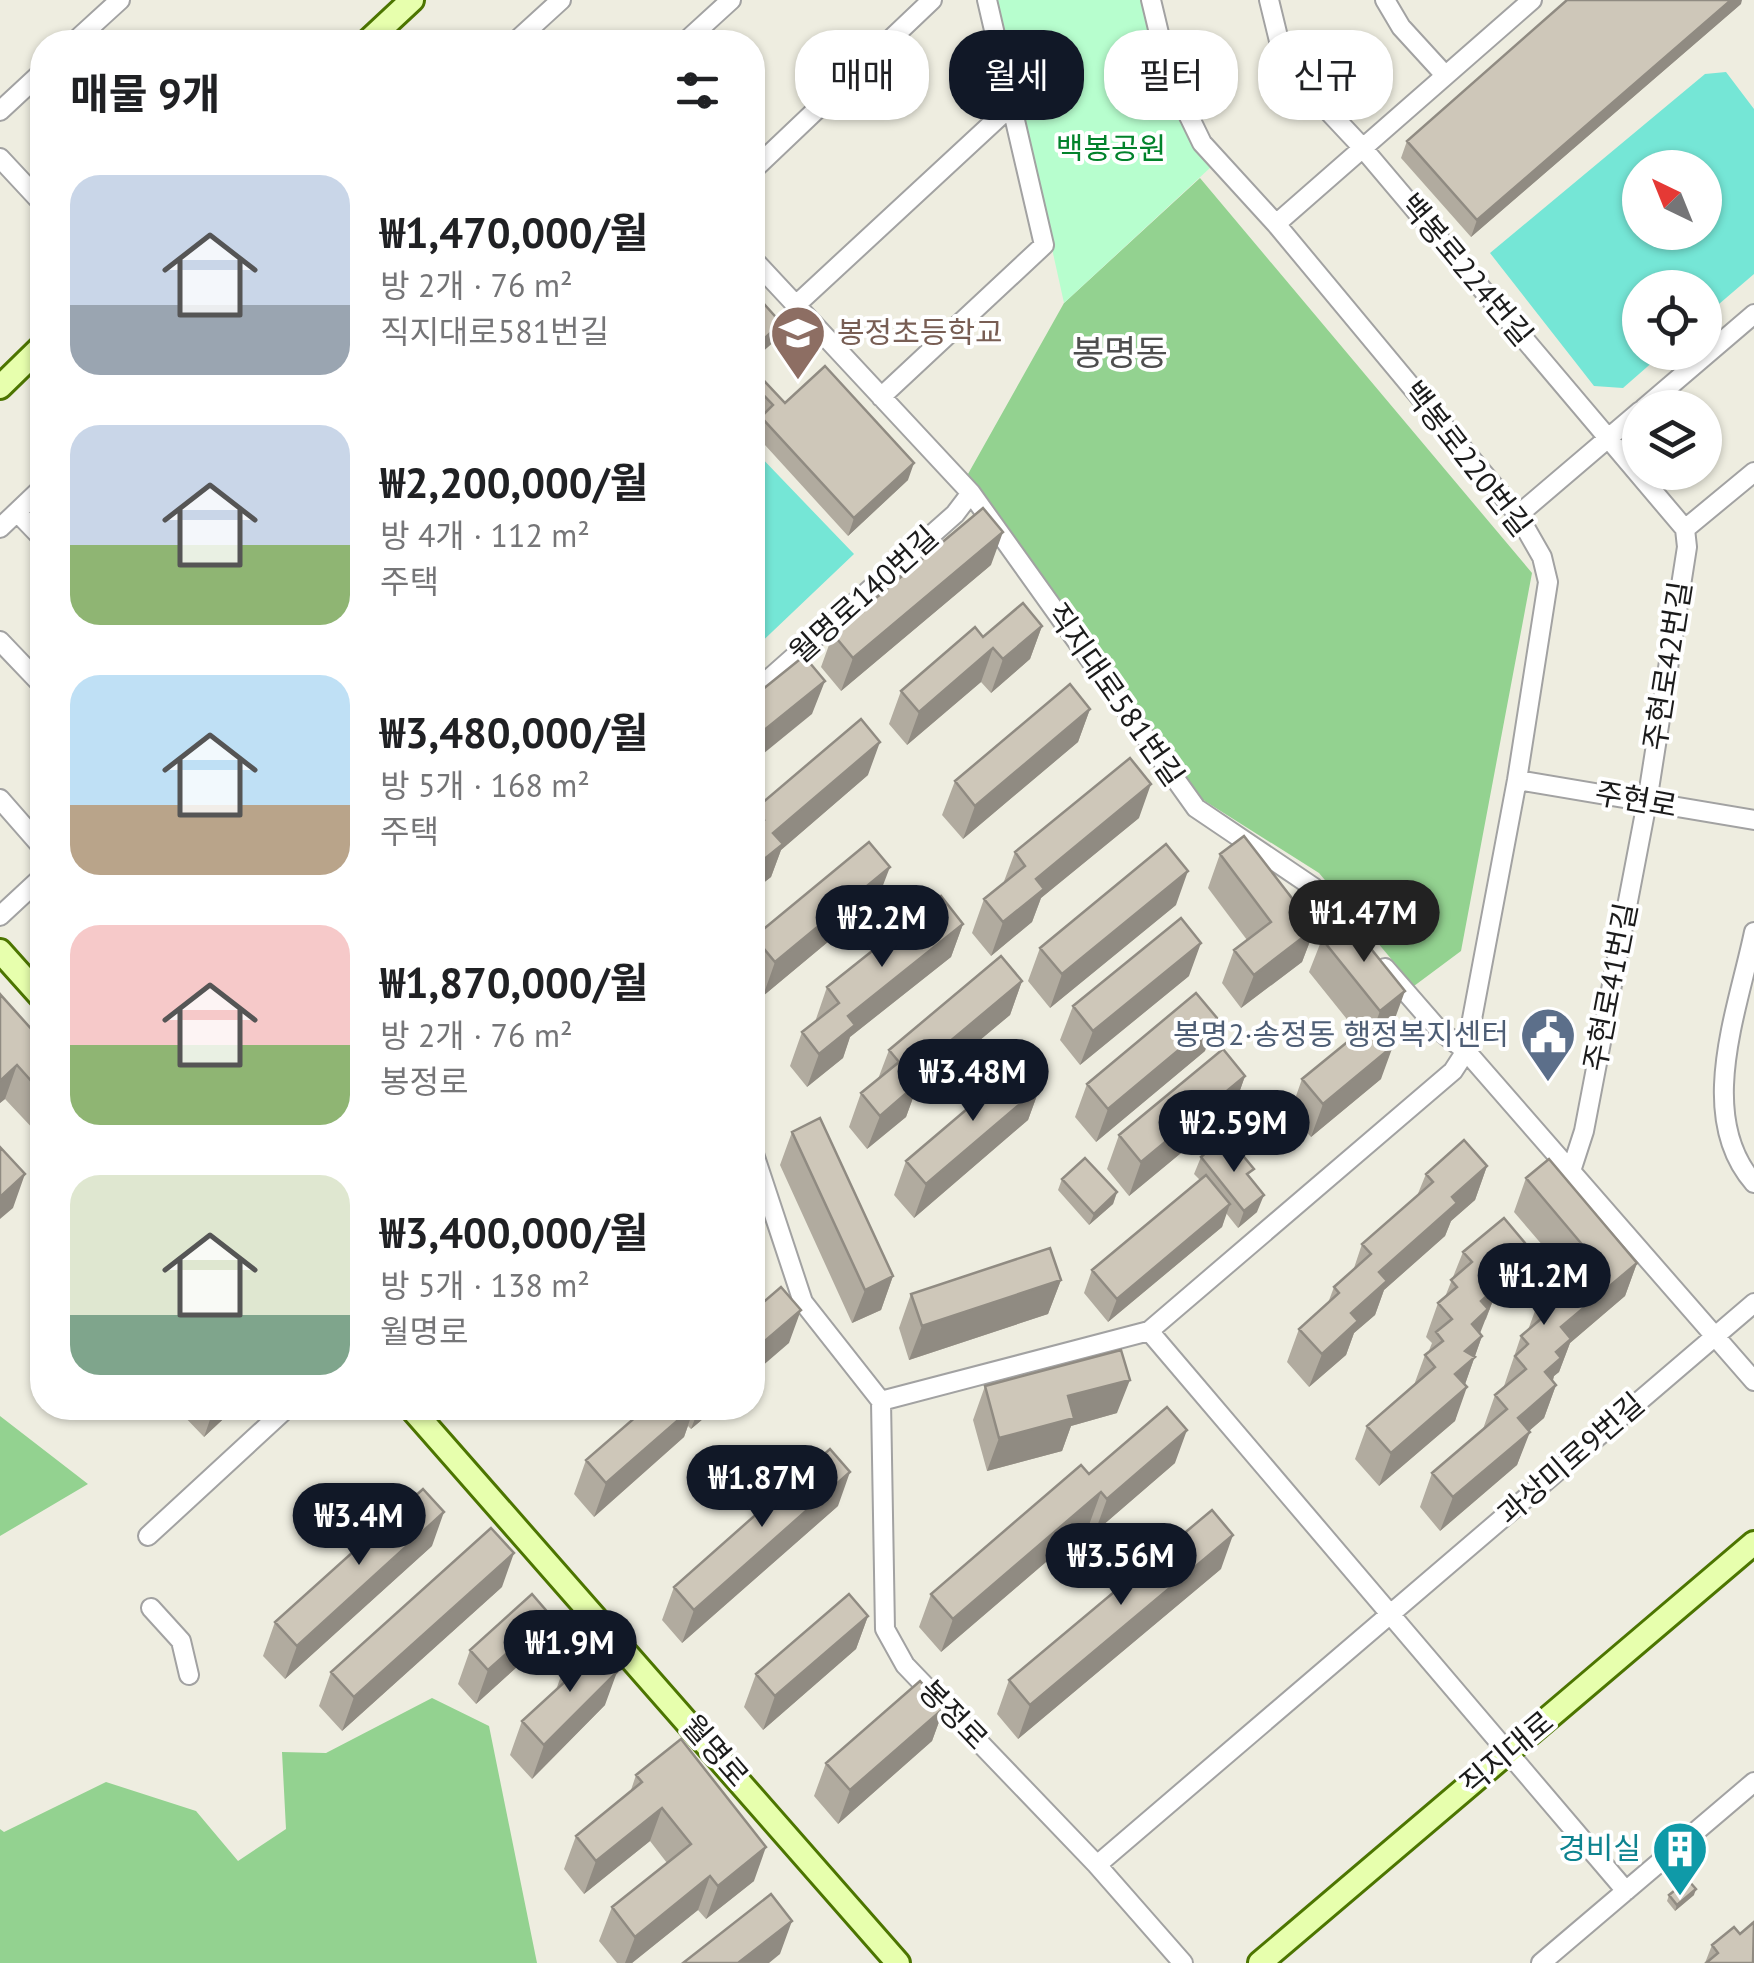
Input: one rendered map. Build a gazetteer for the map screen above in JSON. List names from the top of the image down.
{
  "streets": {
    "street": [
      "백봉로224번길",
      "백봉로220번길",
      "월명로140번길",
      "주현로42번길",
      "직지대로581번길",
      "주현로",
      "주현로41번길",
      "과상미로9번길",
      "봉정로",
      "월명로",
      "직지대로"
    ]
  },
  "crossings": [
    ["백봉로224번길", "주현로42번길"],
    ["백봉로220번길", "직지대로581번길"],
    ["백봉로220번길", "주현로"],
    ["월명로140번길", "직지대로581번길"],
    ["주현로42번길", "주현로"],
    ["주현로42번길", "주현로41번길"],
    ["직지대로581번길", "주현로41번길"],
    ["직지대로581번길", "과상미로9번길"],
    ["주현로", "주현로41번길"],
    ["과상미로9번길", "봉정로"]
  ],
  "districts": ["봉명동"],
  "parks": ["백봉공원"],
  "places": {
    "school or university": ["봉정초등학교"],
    "public building": ["봉명2·송정동 행정복지센터"],
    "building": ["경비실"]
  },
  "north": "top left",
  "page": {
    "chip": [
      "매매",
      "월세",
      "필터",
      "신규"
    ],
    "heading": "매물 9개",
    "list": [
      {
        "name": "₩1,470,000/월",
        "note": "방 2개 · 76 m² · 직지대로581번길"
      },
      {
        "name": "₩2,200,000/월",
        "note": "방 4개 · 112 m² · 주택"
      },
      {
        "name": "₩3,480,000/월",
        "note": "방 5개 · 168 m² · 주택"
      },
      {
        "name": "₩1,870,000/월",
        "note": "방 2개 · 76 m² · 봉정로"
      },
      {
        "name": "₩3,400,000/월",
        "note": "방 5개 · 138 m² · 월명로"
      }
    ],
    "price": [
      "₩1.47M",
      "₩2.2M",
      "₩3.48M",
      "₩2.59M",
      "₩1.2M",
      "₩1.87M",
      "₩3.4M",
      "₩3.56M",
      "₩1.9M"
    ]
  }
}
